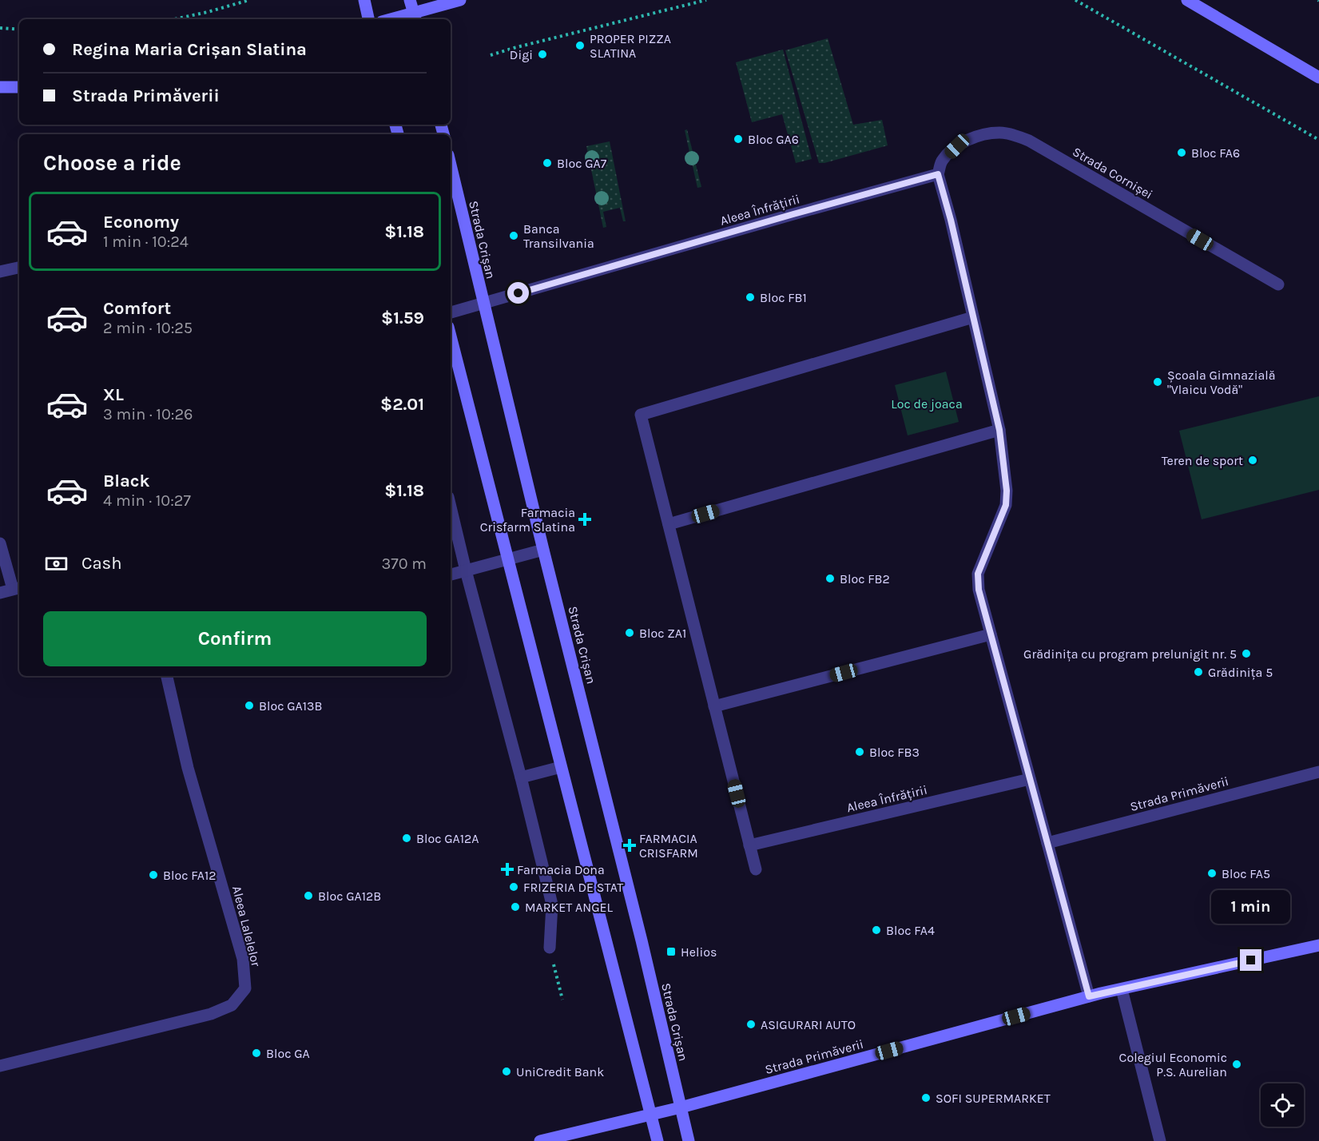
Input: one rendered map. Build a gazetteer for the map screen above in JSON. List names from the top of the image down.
{
  "streets": {
    "main road": ["Strada Crișan", "Strada Primăverii"],
    "street": ["Strada Cornișei", "Aleea Înfrățirii", "Aleea Lalelelor"]
  },
  "crossings": [
    ["Strada Cornișei", "Aleea Înfrățirii"],
    ["Aleea Înfrățirii", "Strada Crișan"],
    ["Strada Crișan", "Strada Primăverii"]
  ],
  "parks": ["Loc de joaca"],
  "places": {
    "other": [
      "PROPER PIZZA SLATINA",
      "Digi",
      "Bloc GA6",
      "Bloc FA6",
      "Bloc GA7",
      "Banca Transilvania",
      "Bloc FB1",
      "Școala Gimnazială \"Vlaicu Vodă\"",
      "Teren de sport",
      "Bloc FB2",
      "Bloc ZA1",
      "Grădinița cu program prelunigit nr. 5",
      "Grădinița 5",
      "Bloc GA13B",
      "Bloc FB3",
      "Bloc GA12A",
      "Bloc FA5",
      "Bloc FA12",
      "FRIZERIA DE STAT",
      "Bloc GA12B",
      "MARKET ANGEL",
      "Bloc FA4",
      "ASIGURARI AUTO",
      "Bloc GA",
      "Colegiul Economic P.S. Aurelian",
      "UniCredit Bank",
      "SOFI SUPERMARKET"
    ],
    "health": ["Farmacia Crisfarm Slatina", "FARMACIA CRISFARM", "Farmacia Dona"],
    "transit": ["Helios"]
  },
  "page": {
    "banner": ["Regina Maria Crișan Slatina", "Strada Primăverii"],
    "heading": "Choose a ride",
    "list": [
      {
        "name": "Economy",
        "note": "1 min · 10:24",
        "value": "$1.18"
      },
      {
        "name": "Comfort",
        "note": "2 min · 10:25",
        "value": "$1.59"
      },
      {
        "name": "XL",
        "note": "3 min · 10:26",
        "value": "$2.01"
      },
      {
        "name": "Black",
        "note": "4 min · 10:27",
        "value": "$1.18"
      }
    ],
    "pay": ["Cash", "370 m"],
    "buttons": "Confirm",
    "bubble": "1 min"
  }
}
